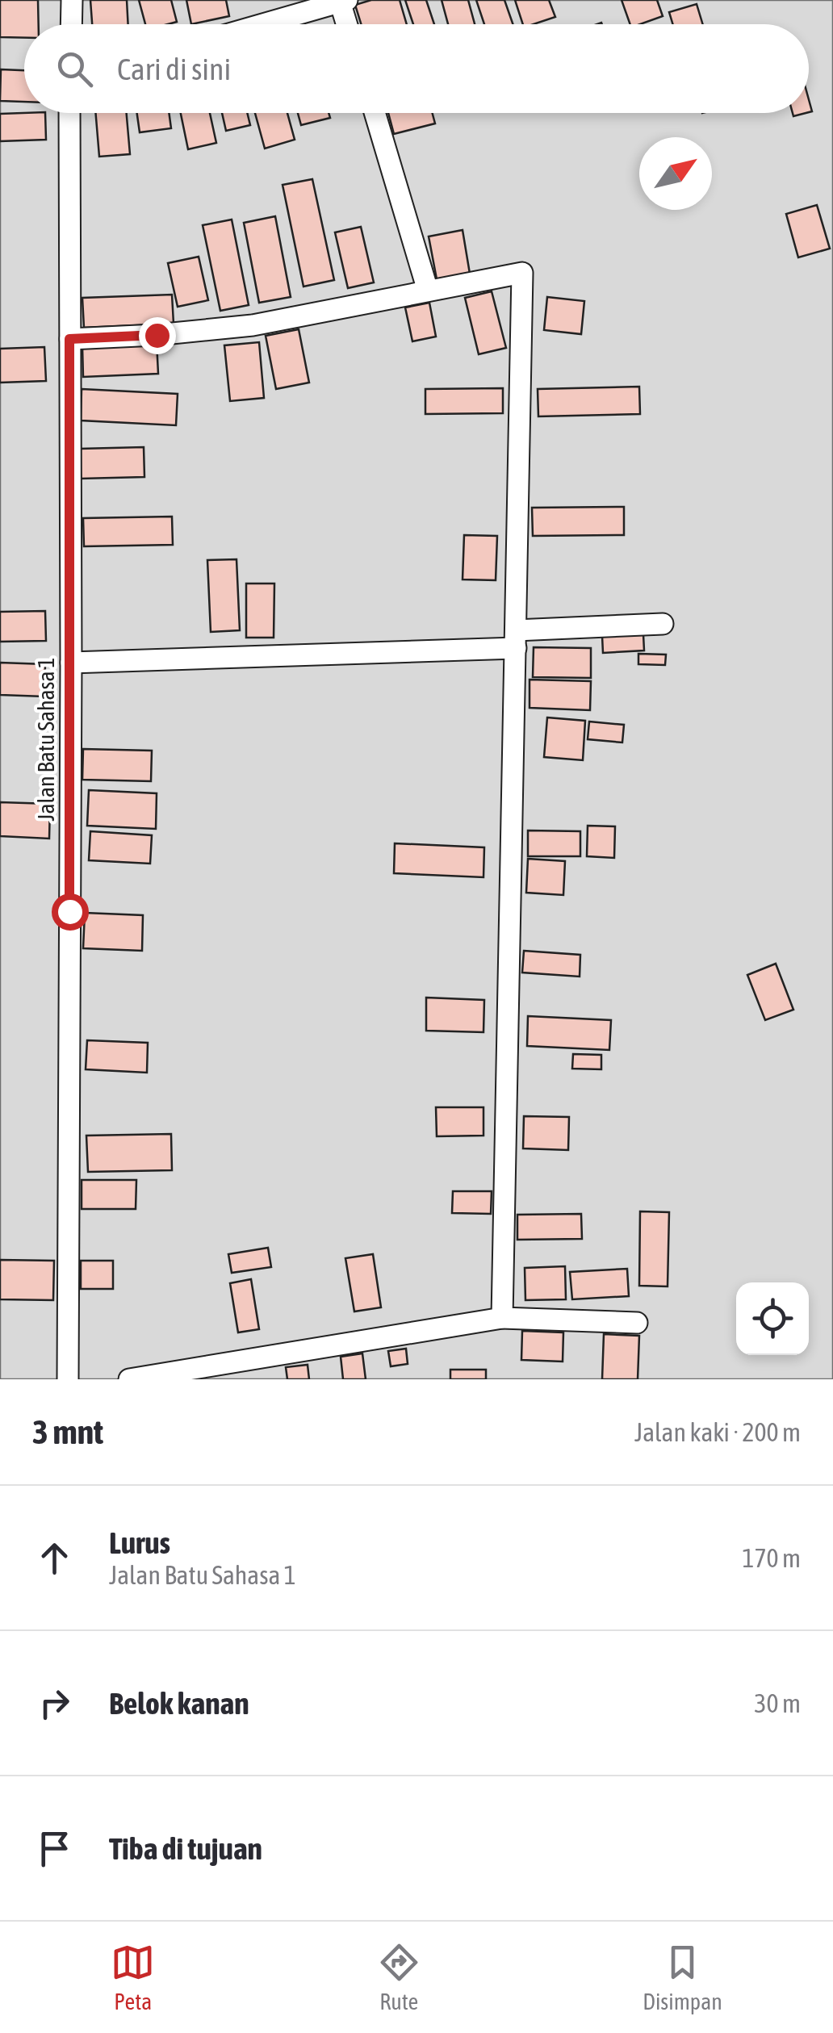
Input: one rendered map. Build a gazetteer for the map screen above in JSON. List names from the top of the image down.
{
  "streets": {
    "street": ["Jalan Batu Sahasa 1"]
  },
  "north": "top right",
  "page": {
    "search": "Cari di sini",
    "heading": ["3 mnt", "Jalan kaki · 200 m"],
    "list": [
      ["Lurus", "Jalan Batu Sahasa 1", "170 m"],
      ["Belok kanan", "30 m"],
      "Tiba di tujuan"
    ],
    "nav": ["Peta", "Rute", "Disimpan"]
  }
}
